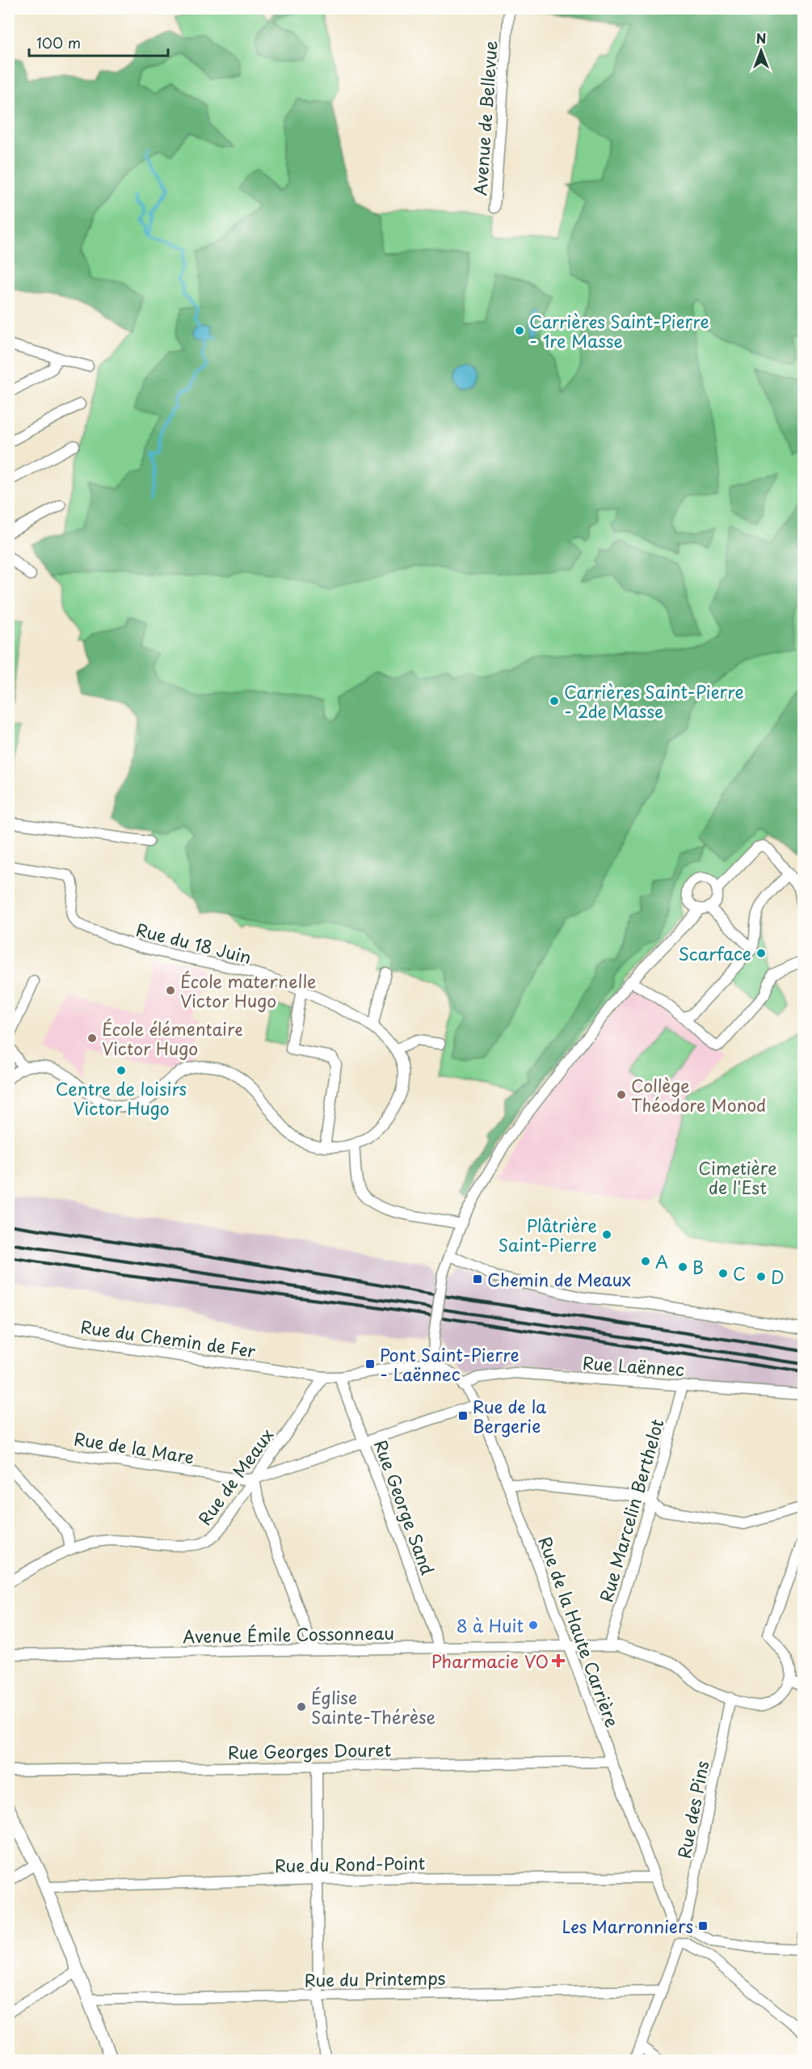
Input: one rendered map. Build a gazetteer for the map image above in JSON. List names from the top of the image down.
{
  "streets": {
    "street": [
      "Avenue de Bellevue",
      "Rue du 18 Juin",
      "Rue du Chemin de Fer",
      "Rue Laënnec",
      "Rue de la Mare",
      "Rue de Meaux",
      "Rue George Sand",
      "Rue Marcelin Berthelot",
      "Rue de la Haute Carrière",
      "Avenue Émile Cossonneau",
      "Rue Georges Douret",
      "Rue des Pins",
      "Rue du Rond-Point",
      "Rue du Printemps"
    ]
  },
  "crossings": [
    ["Rue du Chemin de Fer", "Rue de Meaux"],
    ["Rue Laënnec", "Rue Marcelin Berthelot"],
    ["Rue Laënnec", "Rue de la Haute Carrière"],
    ["Rue de la Mare", "Rue de Meaux"],
    ["Rue George Sand", "Avenue Émile Cossonneau"],
    ["Rue Marcelin Berthelot", "Avenue Émile Cossonneau"],
    ["Rue de la Haute Carrière", "Avenue Émile Cossonneau"],
    ["Rue de la Haute Carrière", "Rue Georges Douret"],
    ["Rue de la Haute Carrière", "Rue des Pins"],
    ["Rue de la Haute Carrière", "Rue du Rond-Point"],
    ["Avenue Émile Cossonneau", "Rue des Pins"],
    ["Rue des Pins", "Rue du Printemps"]
  ],
  "parks": ["Cimetière de l'Est"],
  "places": {
    "other": [
      "Carrières Saint-Pierre - 1re Masse",
      "Carrières Saint-Pierre - 2de Masse",
      "Scarface",
      "École maternelle Victor Hugo",
      "École élémentaire Victor Hugo",
      "Centre de loisirs Victor Hugo",
      "Collège Théodore Monod",
      "Plâtrière Saint-Pierre",
      "A",
      "B",
      "C",
      "D",
      "8 à Huit",
      "Église Sainte-Thérèse"
    ],
    "transit": [
      "Chemin de Meaux",
      "Pont Saint-Pierre - Laënnec",
      "Rue de la Bergerie",
      "Les Marronniers"
    ],
    "health": ["Pharmacie VO"]
  },
  "scale_bar": "100 m",
  "north": "top"
}
